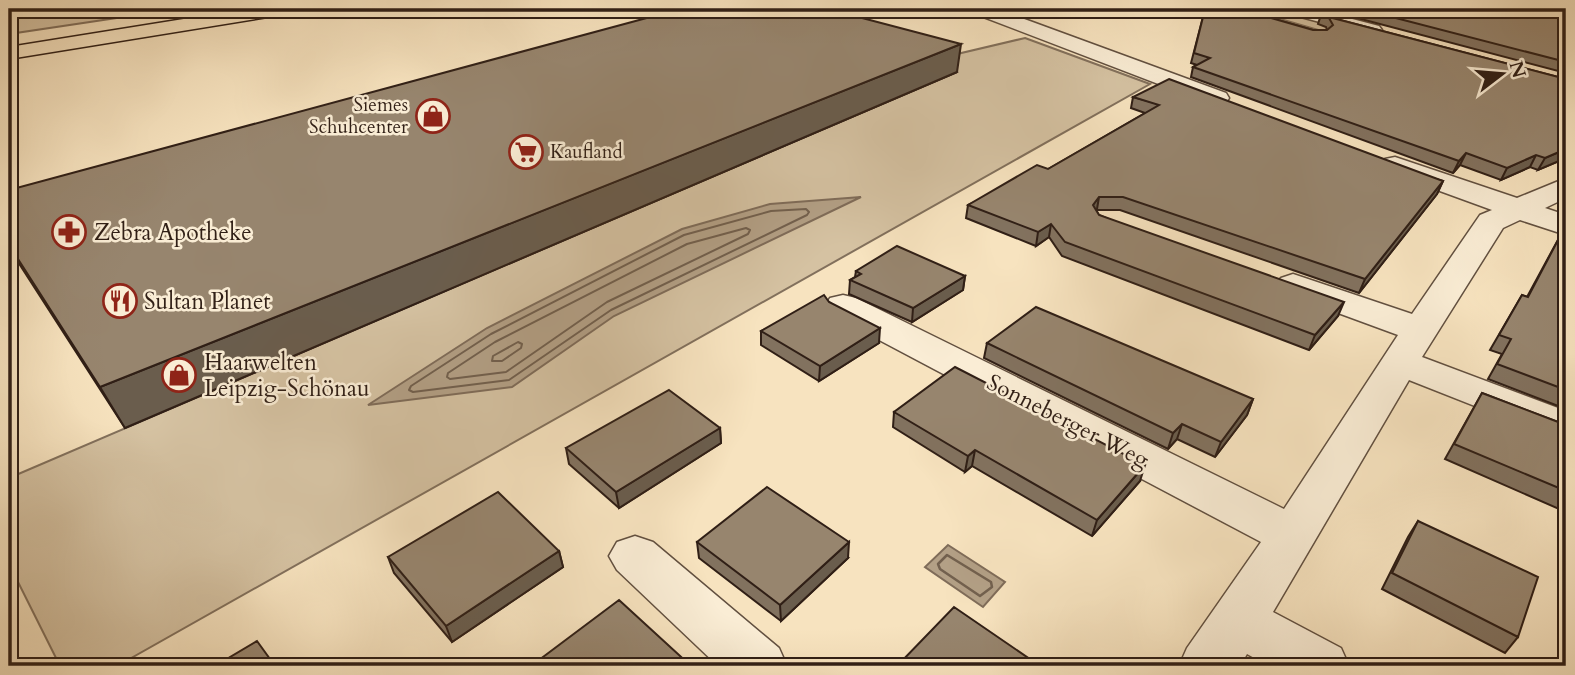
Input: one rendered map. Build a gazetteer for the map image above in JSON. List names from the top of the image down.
{
  "streets": {
    "street": ["Sonneberger Weg"]
  },
  "places": {
    "shop": ["Siemes Schuhcenter", "Haarwelten Leipzig-Schönau"],
    "supermarket": ["Kaufland"],
    "pharmacy": ["Zebra Apotheke"],
    "restaurant": ["Sultan Planet"]
  },
  "north": "right"
}
